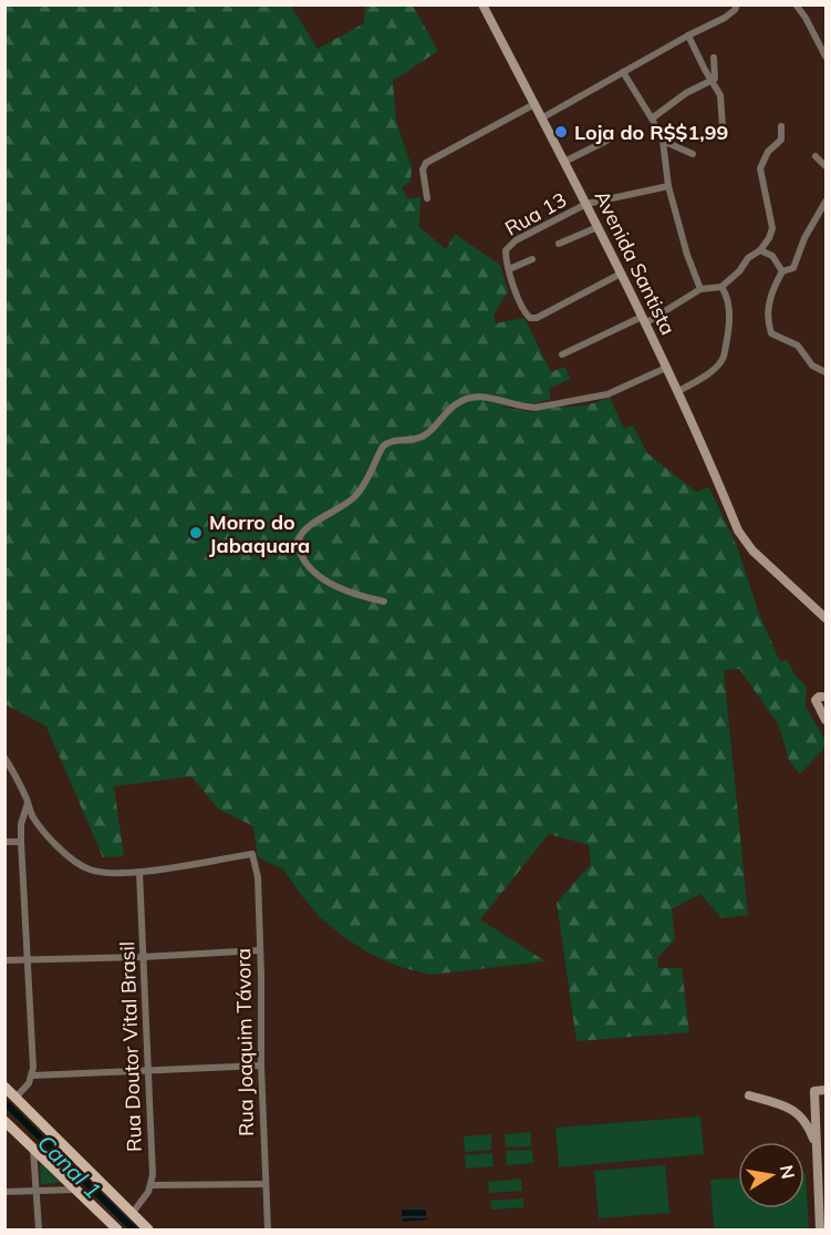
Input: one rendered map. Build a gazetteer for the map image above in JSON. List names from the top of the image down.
{
  "streets": {
    "street": [
      "Rua 13",
      "Avenida Santista",
      "Rua Joaquim Távora",
      "Rua Doutor Vital Brasil"
    ]
  },
  "crossings": [
    ["Rua 13", "Avenida Santista"],
    ["Rua Joaquim Távora", "Rua Doutor Vital Brasil"]
  ],
  "water": ["Canal 1"],
  "places": ["Loja do R$$1,99", "Morro do Jabaquara"],
  "north": "right"
}
